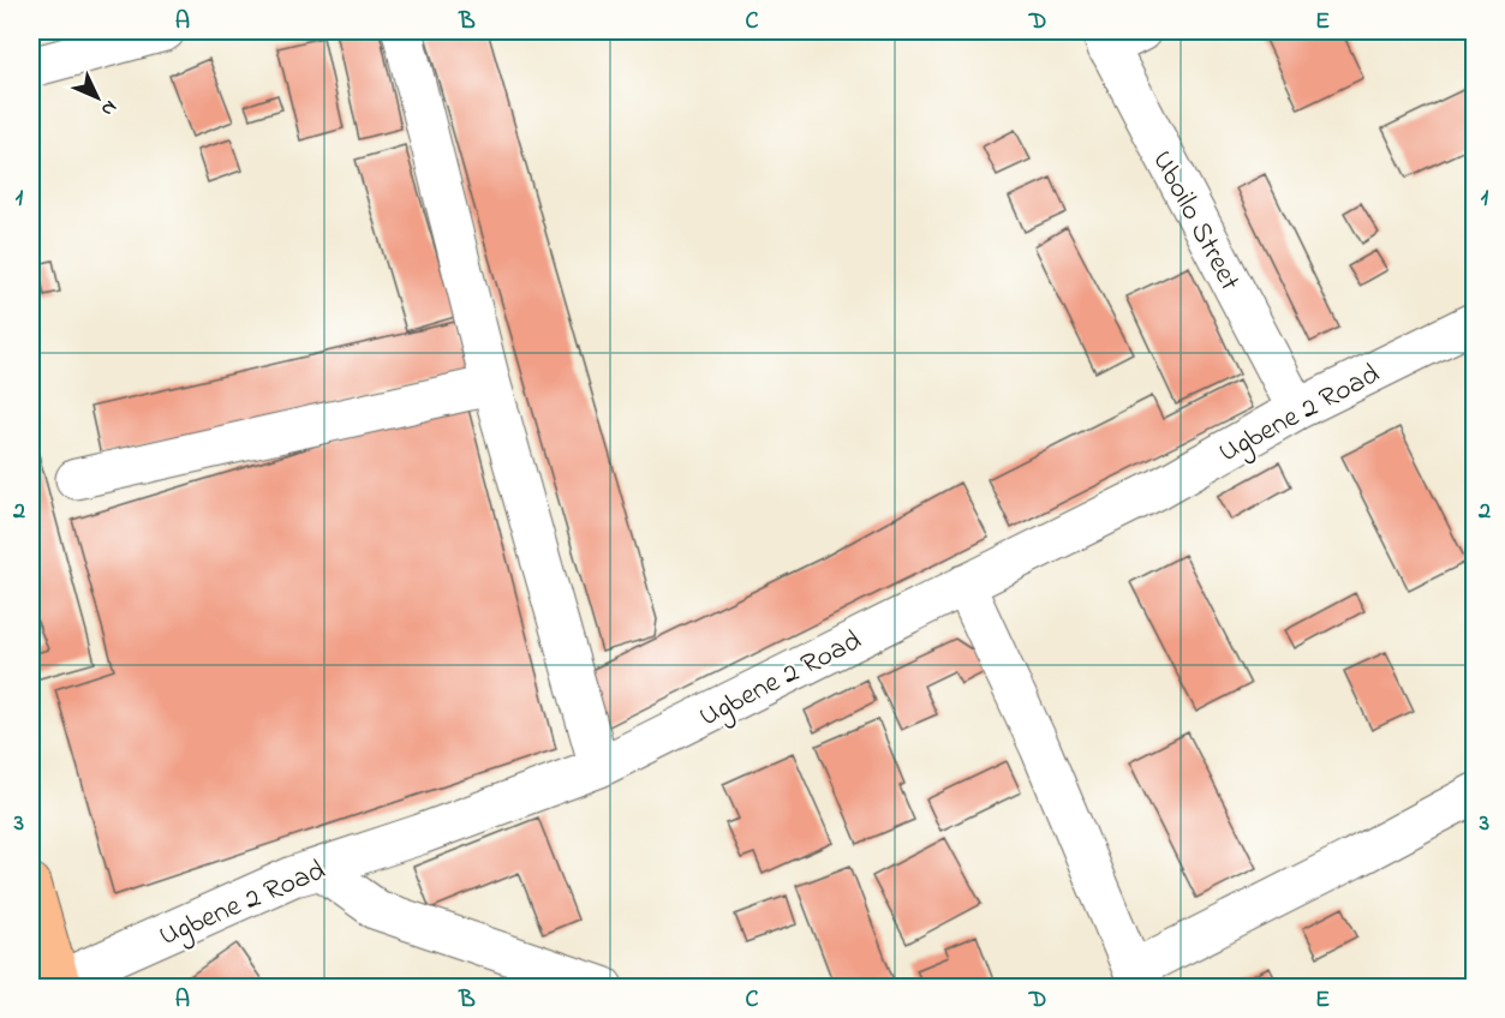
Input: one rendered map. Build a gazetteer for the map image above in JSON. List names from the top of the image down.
{
  "streets": {
    "street": ["Uboilo Street", "Ugbene 2 Road"]
  },
  "crossings": [
    ["Uboilo Street", "Ugbene 2 Road"]
  ],
  "north": "bottom right",
  "grid": {
    "columns": [
      "A",
      "B",
      "C",
      "D",
      "E"
    ],
    "rows": ["1", "2", "3"]
  }
}
